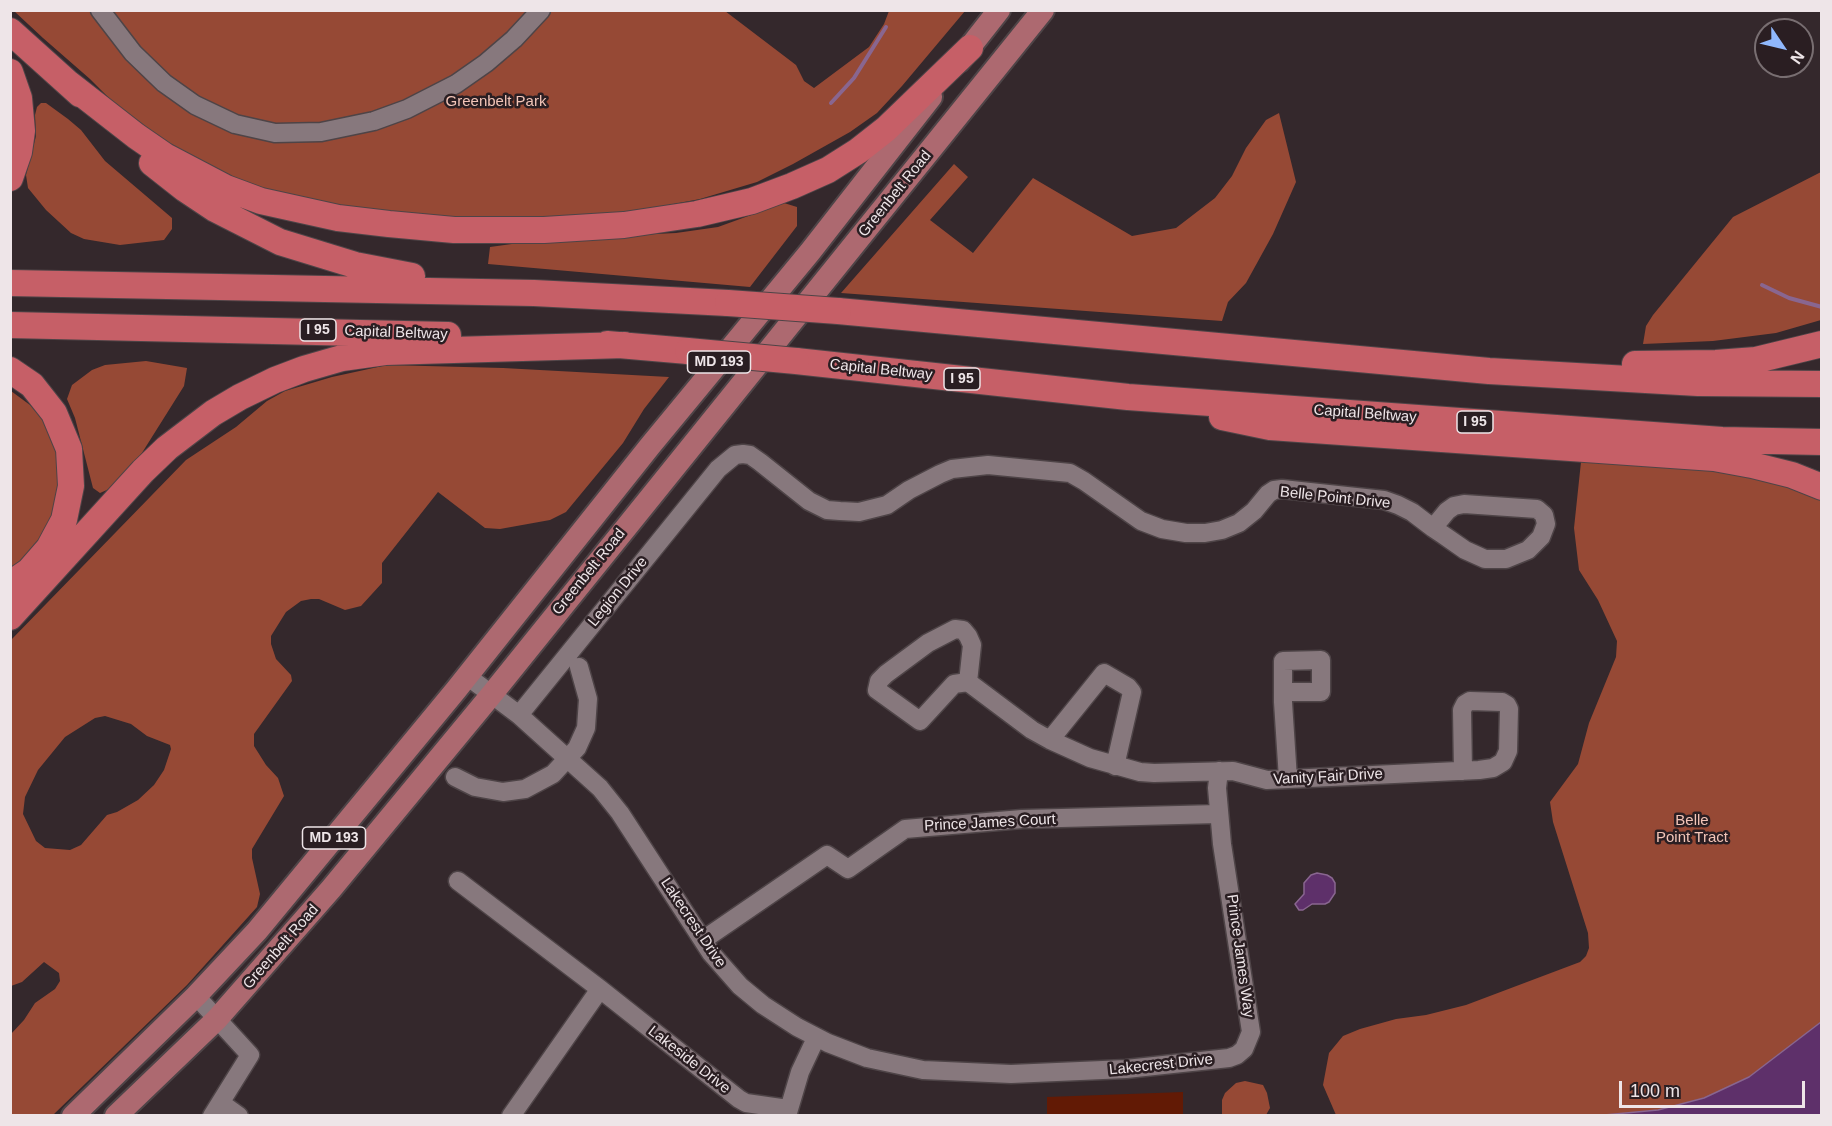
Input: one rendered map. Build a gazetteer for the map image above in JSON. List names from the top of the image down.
{
  "streets": {
    "highway": ["I 95", "Capital Beltway"],
    "main road": ["Greenbelt Road", "MD 193"],
    "street": [
      "Belle Point Drive",
      "Legion Drive",
      "Vanity Fair Drive",
      "Prince James Court",
      "Lakecrest Drive",
      "Prince James Way",
      "Lakeside Drive"
    ]
  },
  "crossings": [
    ["Greenbelt Road", "Lakecrest Drive"],
    ["Belle Point Drive", "Legion Drive"],
    ["Legion Drive", "Lakecrest Drive"],
    ["Prince James Court", "Lakecrest Drive"],
    ["Prince James Court", "Prince James Way"],
    ["Lakecrest Drive", "Prince James Way"],
    ["Lakecrest Drive", "Lakeside Drive"]
  ],
  "parks": ["Greenbelt Park", "Belle Point Tract"],
  "scale_bar": "100 m",
  "north": "bottom right"
}
